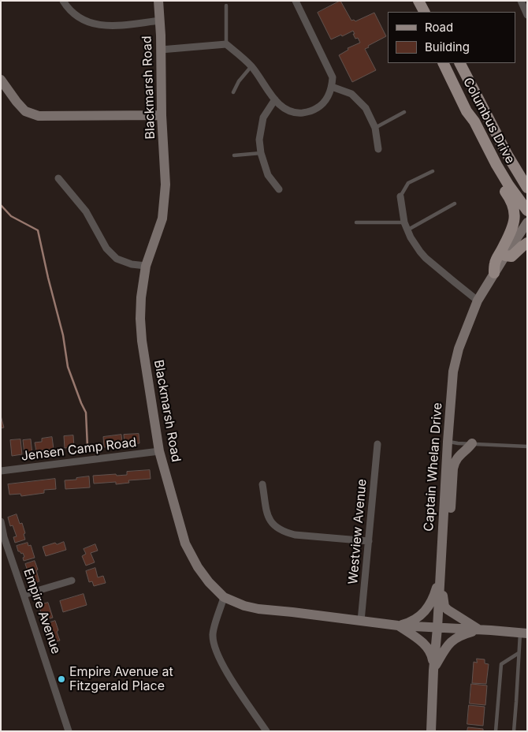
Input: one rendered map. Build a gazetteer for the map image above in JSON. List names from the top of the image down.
{
  "streets": {
    "main road": ["Columbus Drive"],
    "street": [
      "Blackmarsh Road",
      "Jensen Camp Road",
      "Captain Whelan Drive",
      "Westview Avenue",
      "Empire Avenue"
    ]
  },
  "crossings": [
    ["Blackmarsh Road", "Jensen Camp Road"],
    ["Blackmarsh Road", "Captain Whelan Drive"],
    ["Blackmarsh Road", "Westview Avenue"]
  ],
  "places": ["Empire Avenue at Fitzgerald Place"],
  "legend": ["Road", "Building"]
}
